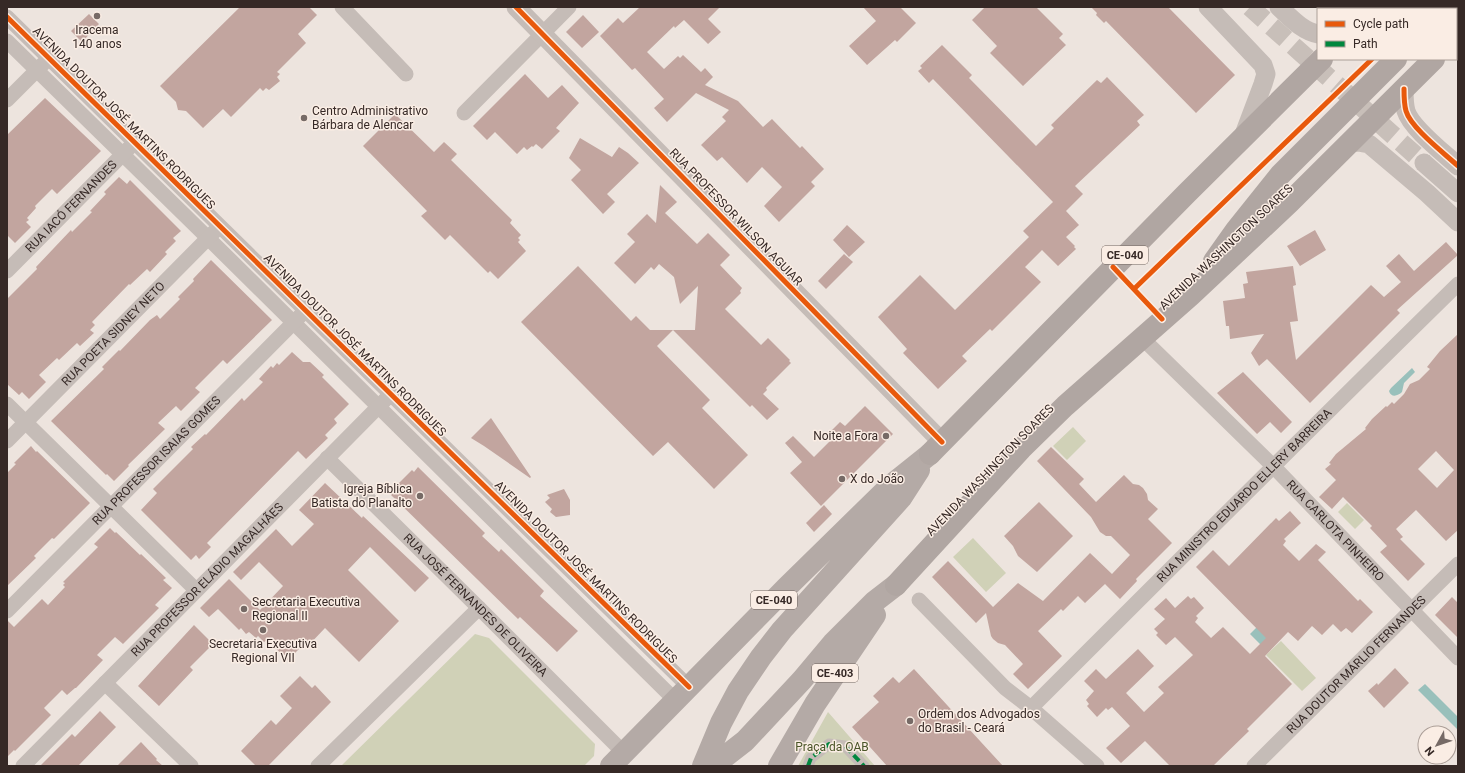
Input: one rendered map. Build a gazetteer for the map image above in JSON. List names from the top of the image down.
{
  "streets": {
    "highway": ["AVENIDA WASHINGTON SOARES", "CE-040"],
    "main road": ["CE-403"],
    "street": [
      "AVENIDA DOUTOR JOSÉ MARTINS RODRIGUES",
      "RUA IACÓ FERNANDES",
      "RUA PROFESSOR WILSON AGUIAR",
      "RUA POETA SIDNEY NETO",
      "RUA PROFESSOR ISAIAS GOMES",
      "RUA MINISTRO EDUARDO ELLERY BARREIRA",
      "RUA CARLOTA PINHEIRO",
      "RUA PROFESSOR ELÁDIO MAGALHÃES",
      "RUA JOSÉ FERNANDES DE OLIVEIRA",
      "RUA DOUTOR MÁRLIO FERNANDES"
    ]
  },
  "crossings": [
    ["AVENIDA DOUTOR JOSÉ MARTINS RODRIGUES", "RUA IACÓ FERNANDES"],
    ["AVENIDA DOUTOR JOSÉ MARTINS RODRIGUES", "CE-040"],
    ["AVENIDA DOUTOR JOSÉ MARTINS RODRIGUES", "RUA POETA SIDNEY NETO"],
    ["AVENIDA DOUTOR JOSÉ MARTINS RODRIGUES", "RUA PROFESSOR ISAIAS GOMES"],
    ["AVENIDA DOUTOR JOSÉ MARTINS RODRIGUES", "RUA PROFESSOR ELÁDIO MAGALHÃES"],
    ["RUA PROFESSOR WILSON AGUIAR", "CE-040"],
    ["AVENIDA WASHINGTON SOARES", "RUA CARLOTA PINHEIRO"],
    ["CE-040", "RUA JOSÉ FERNANDES DE OLIVEIRA"],
    ["RUA MINISTRO EDUARDO ELLERY BARREIRA", "RUA CARLOTA PINHEIRO"],
    ["RUA CARLOTA PINHEIRO", "RUA DOUTOR MÁRLIO FERNANDES"],
    ["RUA PROFESSOR ELÁDIO MAGALHÃES", "RUA JOSÉ FERNANDES DE OLIVEIRA"]
  ],
  "parks": ["Praça da OAB"],
  "places": [
    "Iracema 140 anos",
    "Centro Administrativo Bárbara de Alencar",
    "Noite a Fora",
    "X do João",
    "Igreja Bíblica Batista do Planalto",
    "Secretaria Executiva Regional II",
    "Secretaria Executiva Regional VII",
    "Ordem dos Advogados do Brasil - Ceará"
  ],
  "legend": ["Cycle path", "Path"],
  "north": "bottom left"
}
